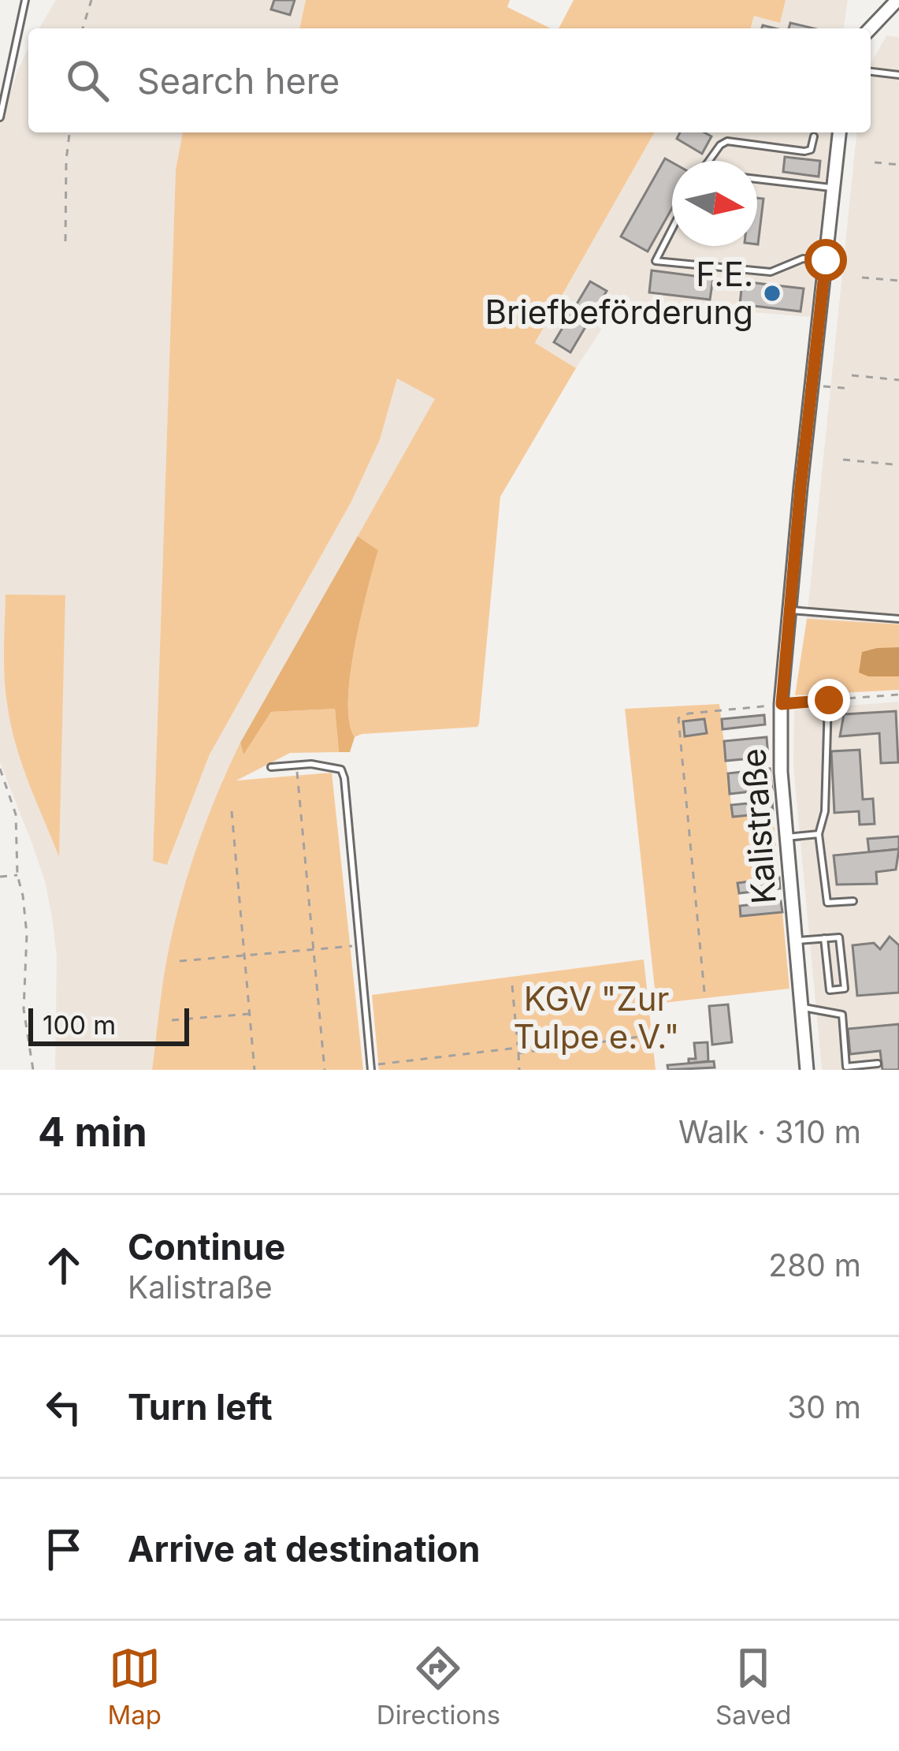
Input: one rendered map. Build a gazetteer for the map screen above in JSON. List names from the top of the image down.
{
  "streets": {
    "street": ["Kalistraße"]
  },
  "parks": ["KGV \"Zur Tulpe e.V.\""],
  "places": ["F.E. Briefbeförderung"],
  "scale_bar": "100 m",
  "north": "right",
  "page": {
    "search": "Search here",
    "scale": "100 m",
    "heading": ["4 min", "Walk · 310 m"],
    "list": [
      ["Continue", "Kalistraße", "280 m"],
      ["Turn left", "30 m"],
      "Arrive at destination"
    ],
    "nav": ["Map", "Directions", "Saved"]
  }
}
